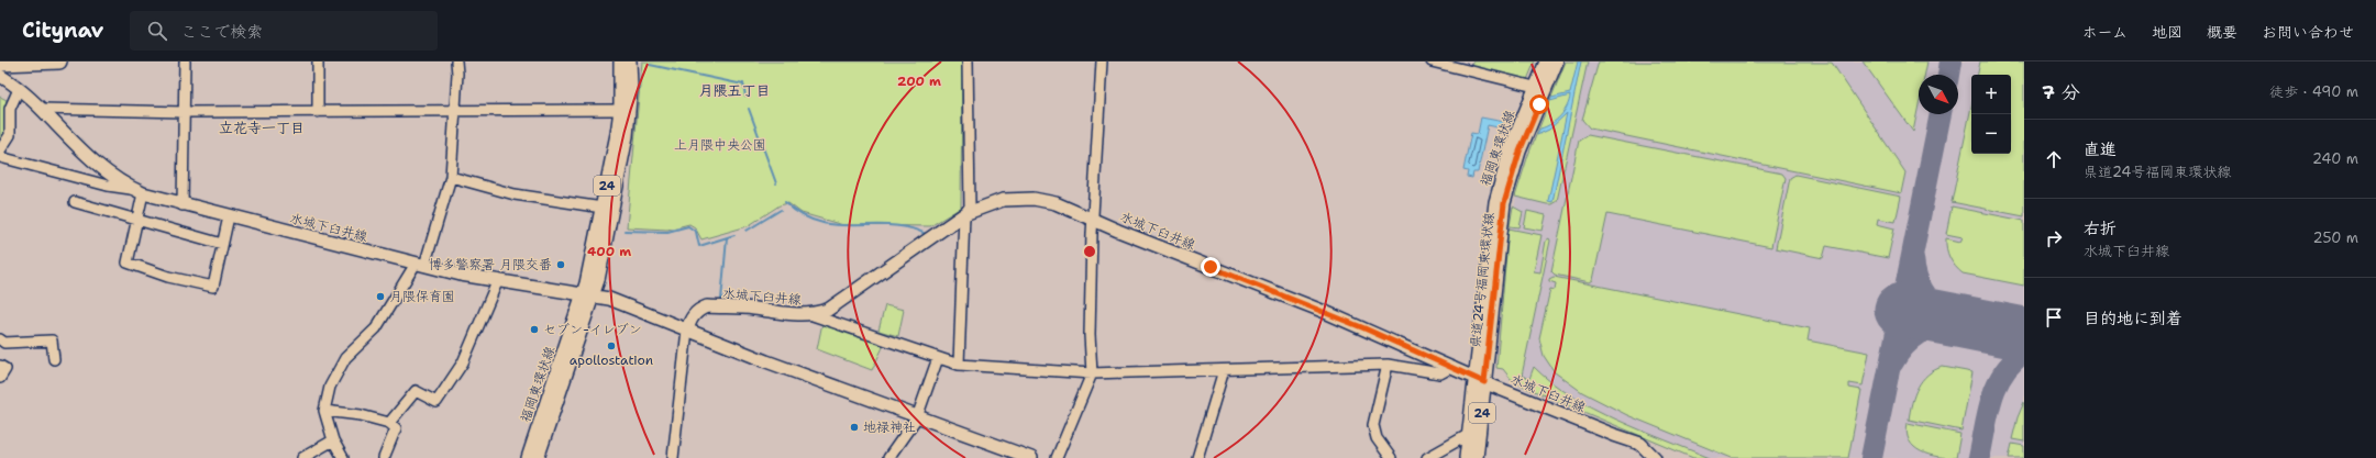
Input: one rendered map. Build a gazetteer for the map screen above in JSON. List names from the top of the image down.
{
  "streets": {
    "main road": [
      "福岡東環状線",
      "24",
      "水城下臼井線",
      "県道24号福岡東環状線"
    ]
  },
  "crossings": [
    ["福岡東環状線", "水城下臼井線"],
    ["福岡東環状線", "県道24号福岡東環状線"],
    ["水城下臼井線", "県道24号福岡東環状線"]
  ],
  "districts": ["月隈五丁目", "立花寺一丁目"],
  "parks": ["上月隈中央公園"],
  "places": [
    "博多警察署 月隈交番",
    "月隈保育園",
    "セブン-イレブン",
    "apollostation",
    "地禄神社"
  ],
  "north": "bottom right",
  "page": {
    "header": "Citynav",
    "search": "ここで検索",
    "nav": [
      "ホーム",
      "地図",
      "概要",
      "お問い合わせ"
    ],
    "heading": ["7 分", "徒歩 · 490 m"],
    "map_buttons": ["+", "−"],
    "list": [
      ["直進", "県道24号福岡東環状線", "240 m"],
      ["右折", "水城下臼井線", "250 m"],
      "目的地に到着"
    ]
  },
  "rings": ["200 m", "400 m"]
}
